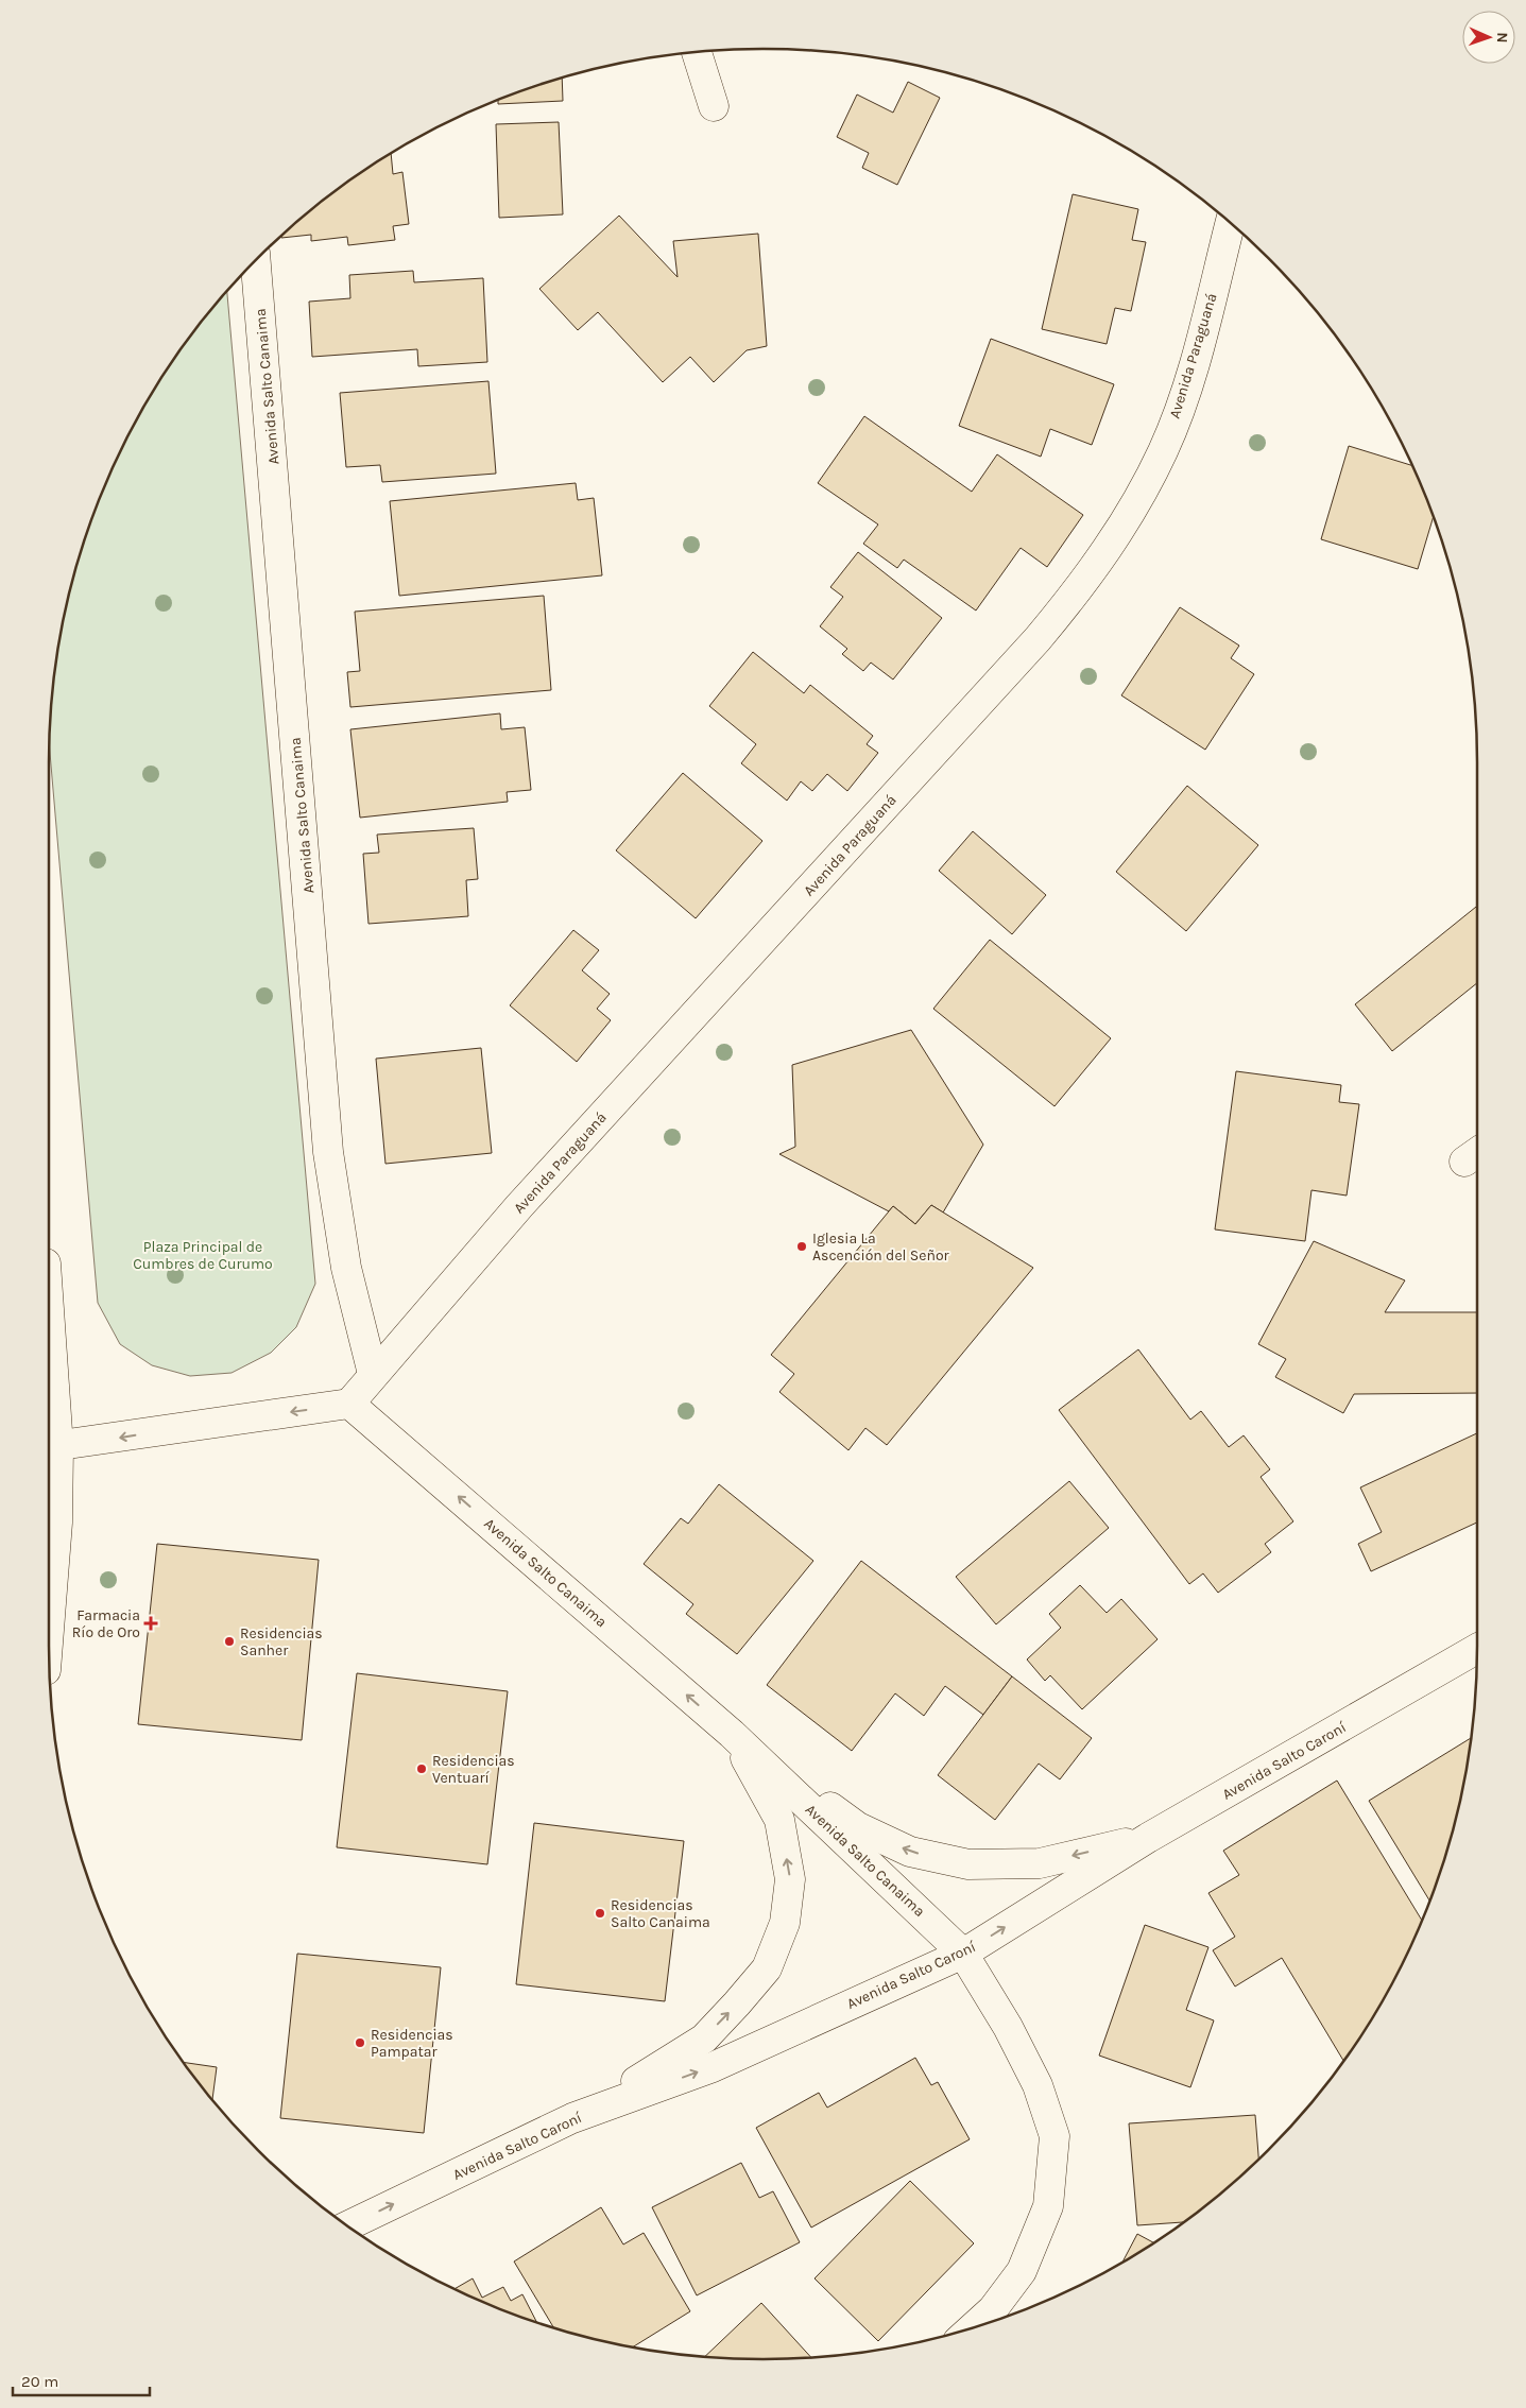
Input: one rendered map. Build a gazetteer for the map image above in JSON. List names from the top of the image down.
{
  "streets": {
    "street": ["Avenida Paraguaná", "Avenida Salto Canaima", "Avenida Salto Caroní"]
  },
  "crossings": [
    ["Avenida Paraguaná", "Avenida Salto Canaima"],
    ["Avenida Salto Canaima", "Avenida Salto Caroní"]
  ],
  "one_way": ["Avenida Salto Caroní"],
  "parks": ["Plaza Principal de Cumbres de Curumo"],
  "places": {
    "other": [
      "Iglesia La Ascención del Señor",
      "Residencias Sanher",
      "Residencias Ventuarí",
      "Residencias Salto Canaima",
      "Residencias Pampatar"
    ],
    "health": ["Farmacia Río de Oro"]
  },
  "scale_bar": "20 m",
  "north": "right"
}
